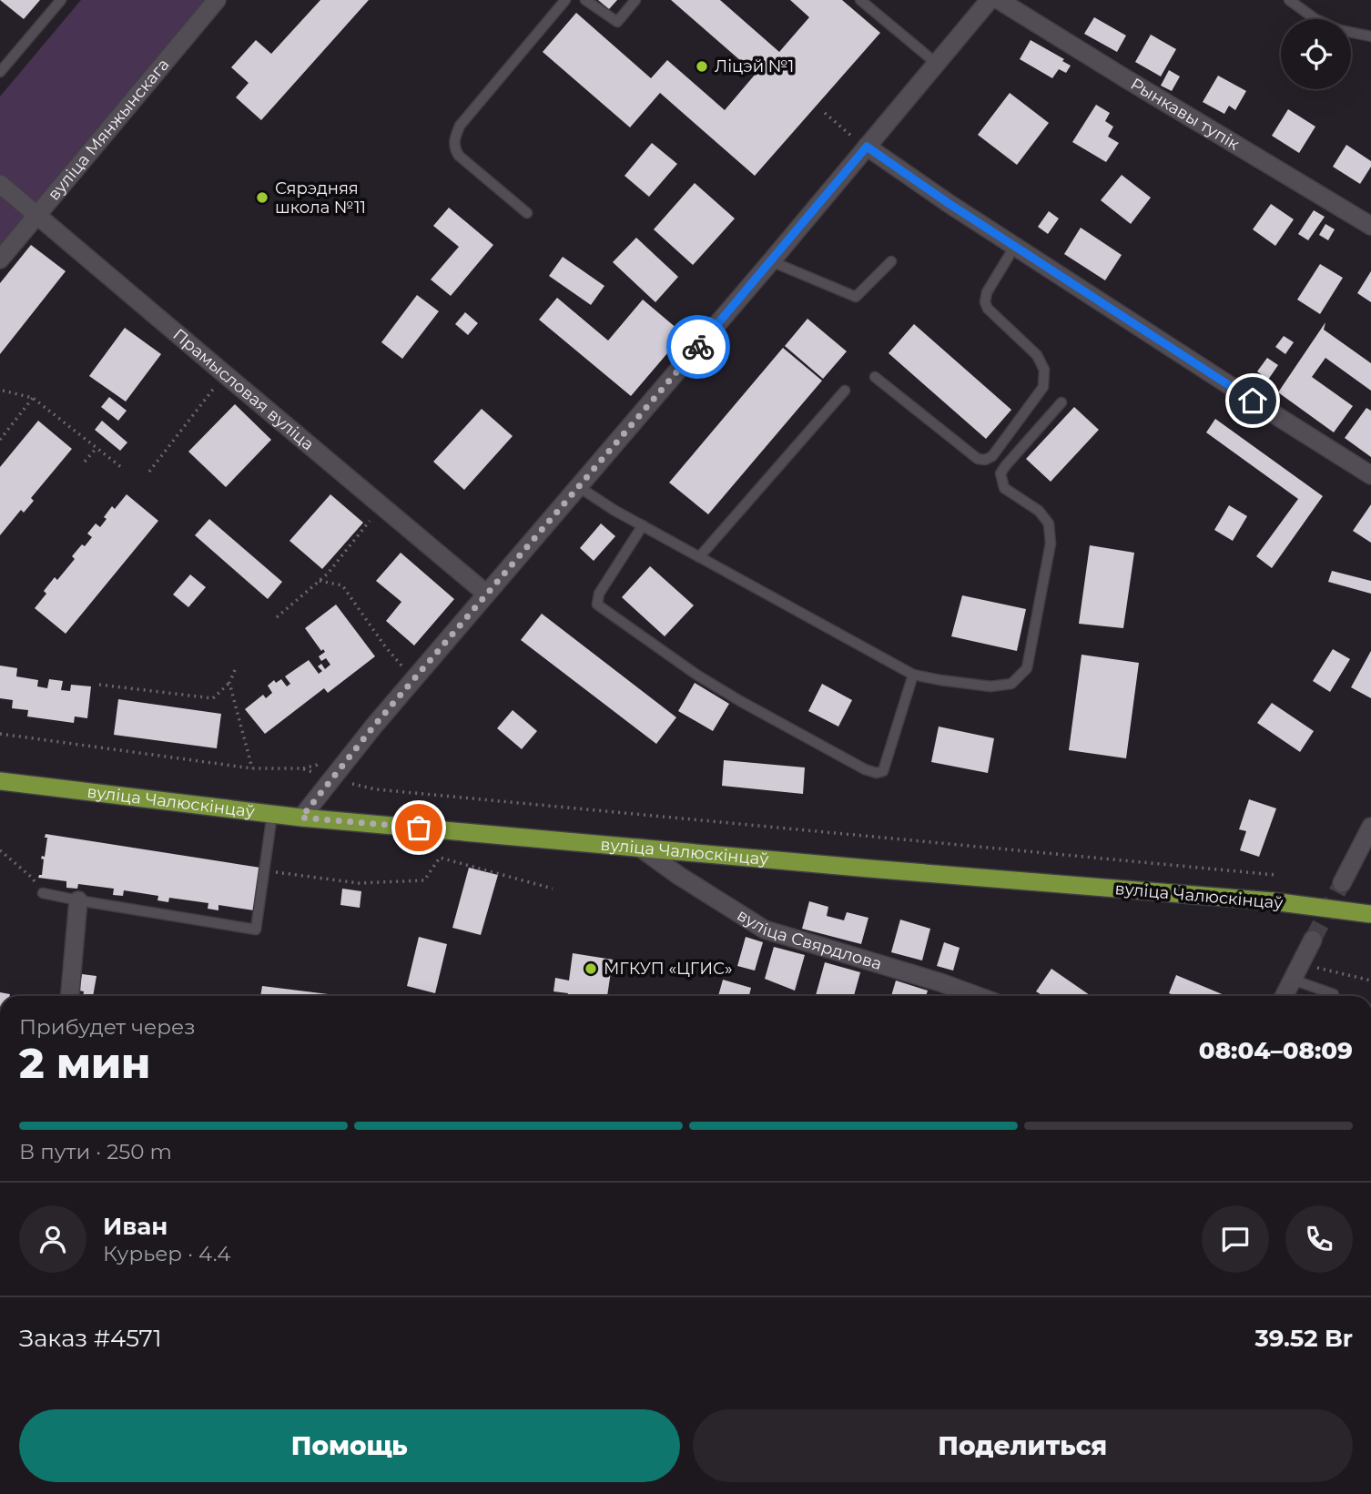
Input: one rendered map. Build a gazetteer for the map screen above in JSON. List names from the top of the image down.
{
  "streets": {
    "main road": ["вуліца Чалюскінцаў"],
    "street": [
      "Рынкавы тупік",
      "вуліца Мянжынскага",
      "Прамысловая вуліца",
      "вуліца Свярдлова"
    ]
  },
  "crossings": [
    ["вуліца Мянжынскага", "Прамысловая вуліца"],
    ["вуліца Чалюскінцаў", "вуліца Свярдлова"]
  ],
  "places": ["Ліцэй №1", "Сярэдняя школа №11", "МГКУП «ЦГИС»"],
  "page": {
    "heading": ["2 мин", "Прибудет через", "08:04–08:09"],
    "panel": [
      "Иван",
      "Курьер · 4.4",
      "Заказ #4571",
      "39.52 Br"
    ],
    "bar": "В пути · 250 m",
    "buttons": ["Помощь", "Поделиться"]
  }
}
